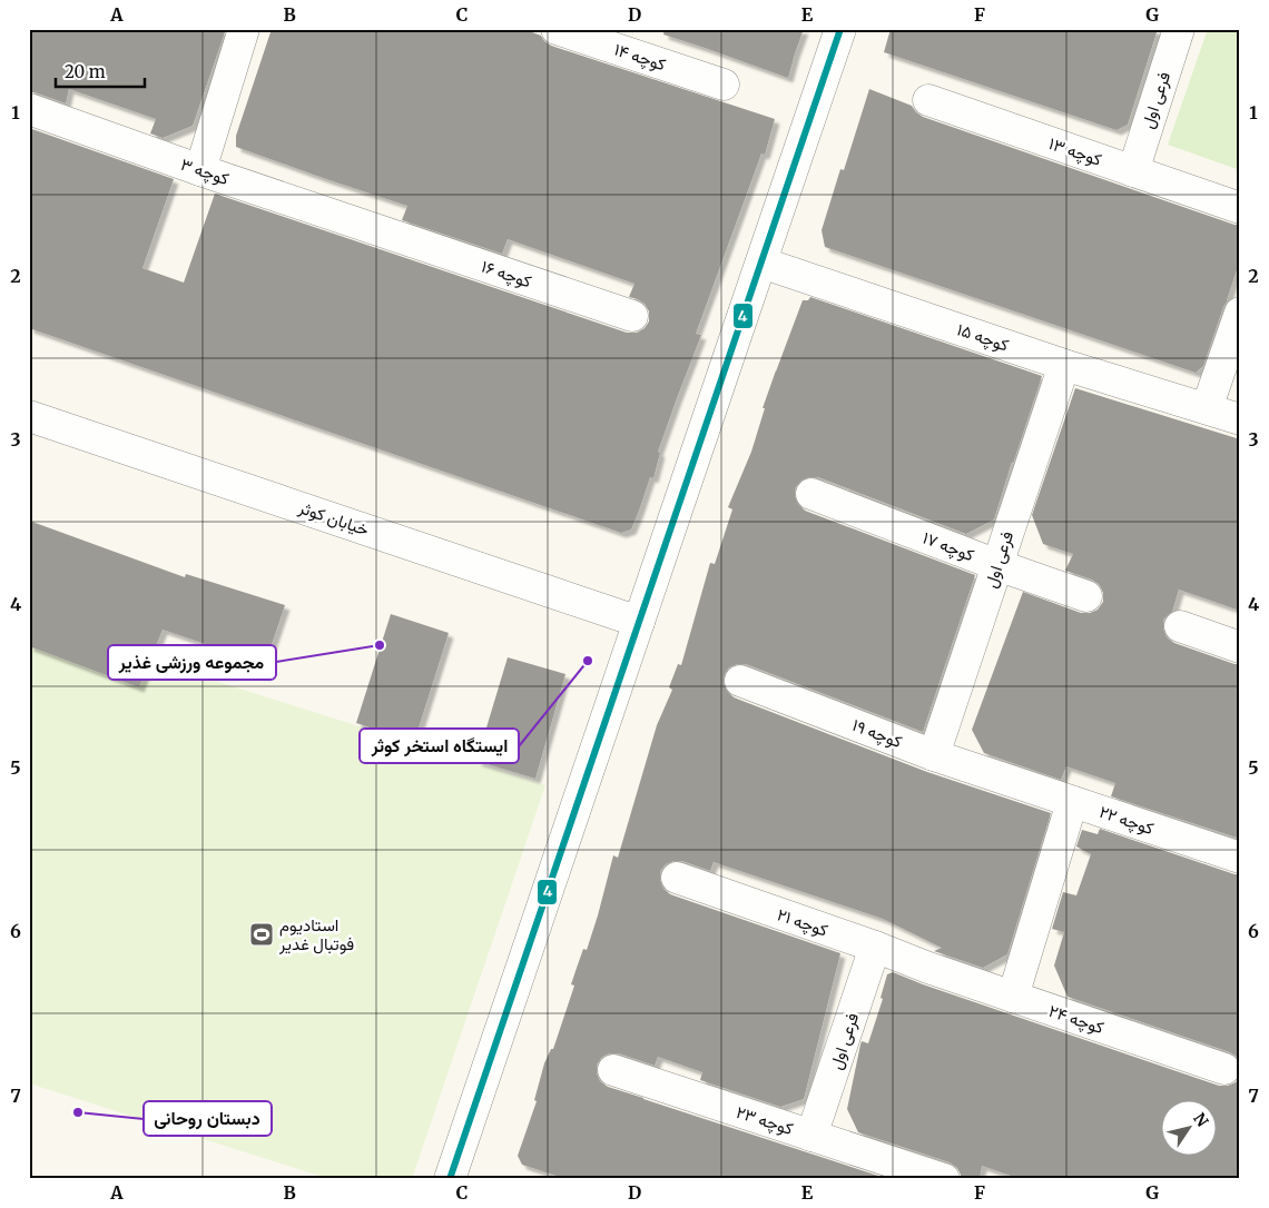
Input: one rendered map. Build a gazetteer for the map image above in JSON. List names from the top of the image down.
{
  "streets": {
    "street": [
      "کوچه ۱۴",
      "فرعی اول",
      "کوچه ۱۳",
      "کوچه ۳",
      "کوچه ۱۶",
      "کوچه ۱۵",
      "خیابان کوثر",
      "کوچه ۱۷",
      "کوچه ۱۹",
      "کوچه ۲۲",
      "کوچه ۲۱",
      "کوچه ۲۴",
      "کوچه ۲۳"
    ]
  },
  "crossings": [
    ["فرعی اول", "کوچه ۱۳"],
    ["فرعی اول", "کوچه ۱۵"],
    ["فرعی اول", "کوچه ۱۷"],
    ["فرعی اول", "کوچه ۱۹"],
    ["فرعی اول", "کوچه ۲۱"],
    ["فرعی اول", "کوچه ۲۳"],
    ["کوچه ۳", "کوچه ۱۶"],
    ["کوچه ۱۹", "کوچه ۲۲"],
    ["کوچه ۲۱", "کوچه ۲۴"]
  ],
  "places": {
    "other": ["مجموعه ورزشی غذیر", "ایستگاه استخر کوثر", "دبستان روحانی"],
    "sports": ["استادیوم فوتبال غدیر"]
  },
  "lines": ["transit line 4"],
  "scale_bar": "20 m",
  "north": "top right",
  "grid": {
    "columns": [
      "A",
      "B",
      "C",
      "D",
      "E",
      "F",
      "G"
    ],
    "rows": [
      "1",
      "2",
      "3",
      "4",
      "5",
      "6",
      "7"
    ]
  }
}
